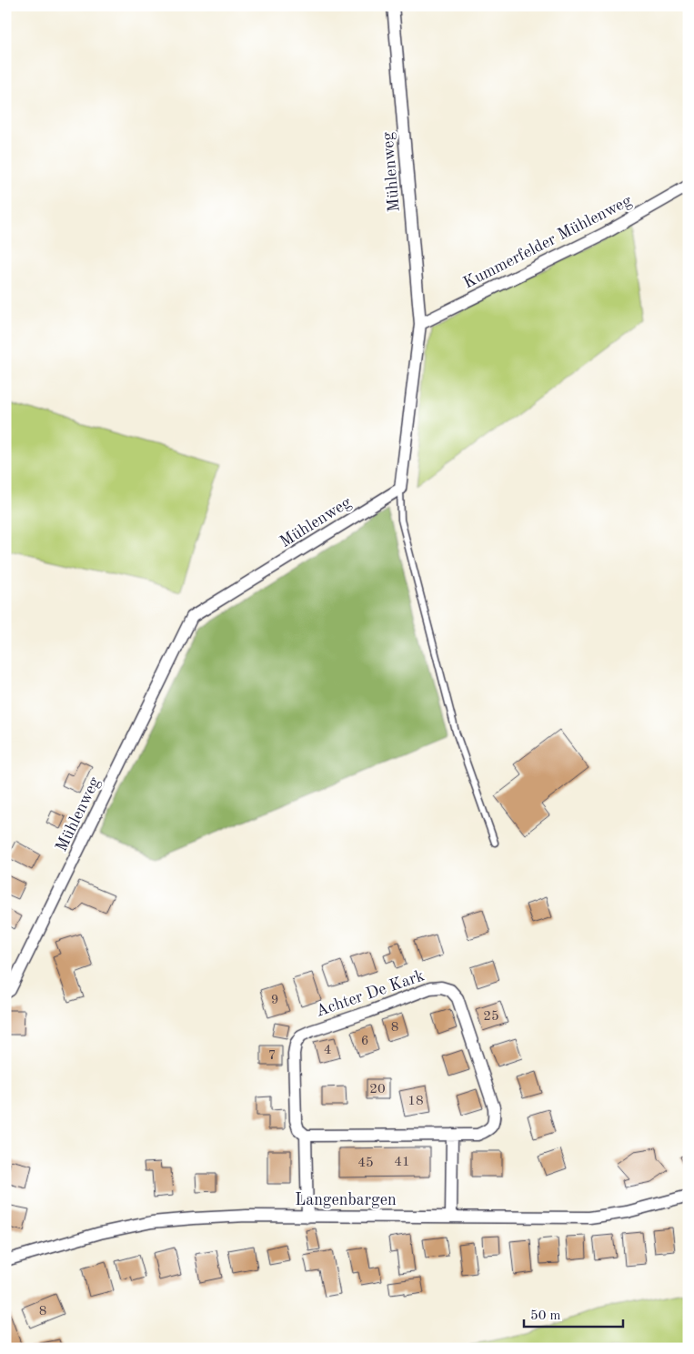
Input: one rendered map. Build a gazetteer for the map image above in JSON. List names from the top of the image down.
{
  "streets": {
    "street": [
      "Mühlenweg",
      "Kummerfelder Mühlenweg",
      "Achter De Kark",
      "Langenbargen"
    ]
  },
  "crossings": [
    ["Mühlenweg", "Kummerfelder Mühlenweg"],
    ["Achter De Kark", "Langenbargen"]
  ],
  "house_numbers": [
    "9",
    "25",
    "8",
    "6",
    "4",
    "7",
    "20",
    "18",
    "41",
    "45",
    "8"
  ],
  "scale_bar": "50 m"
}
